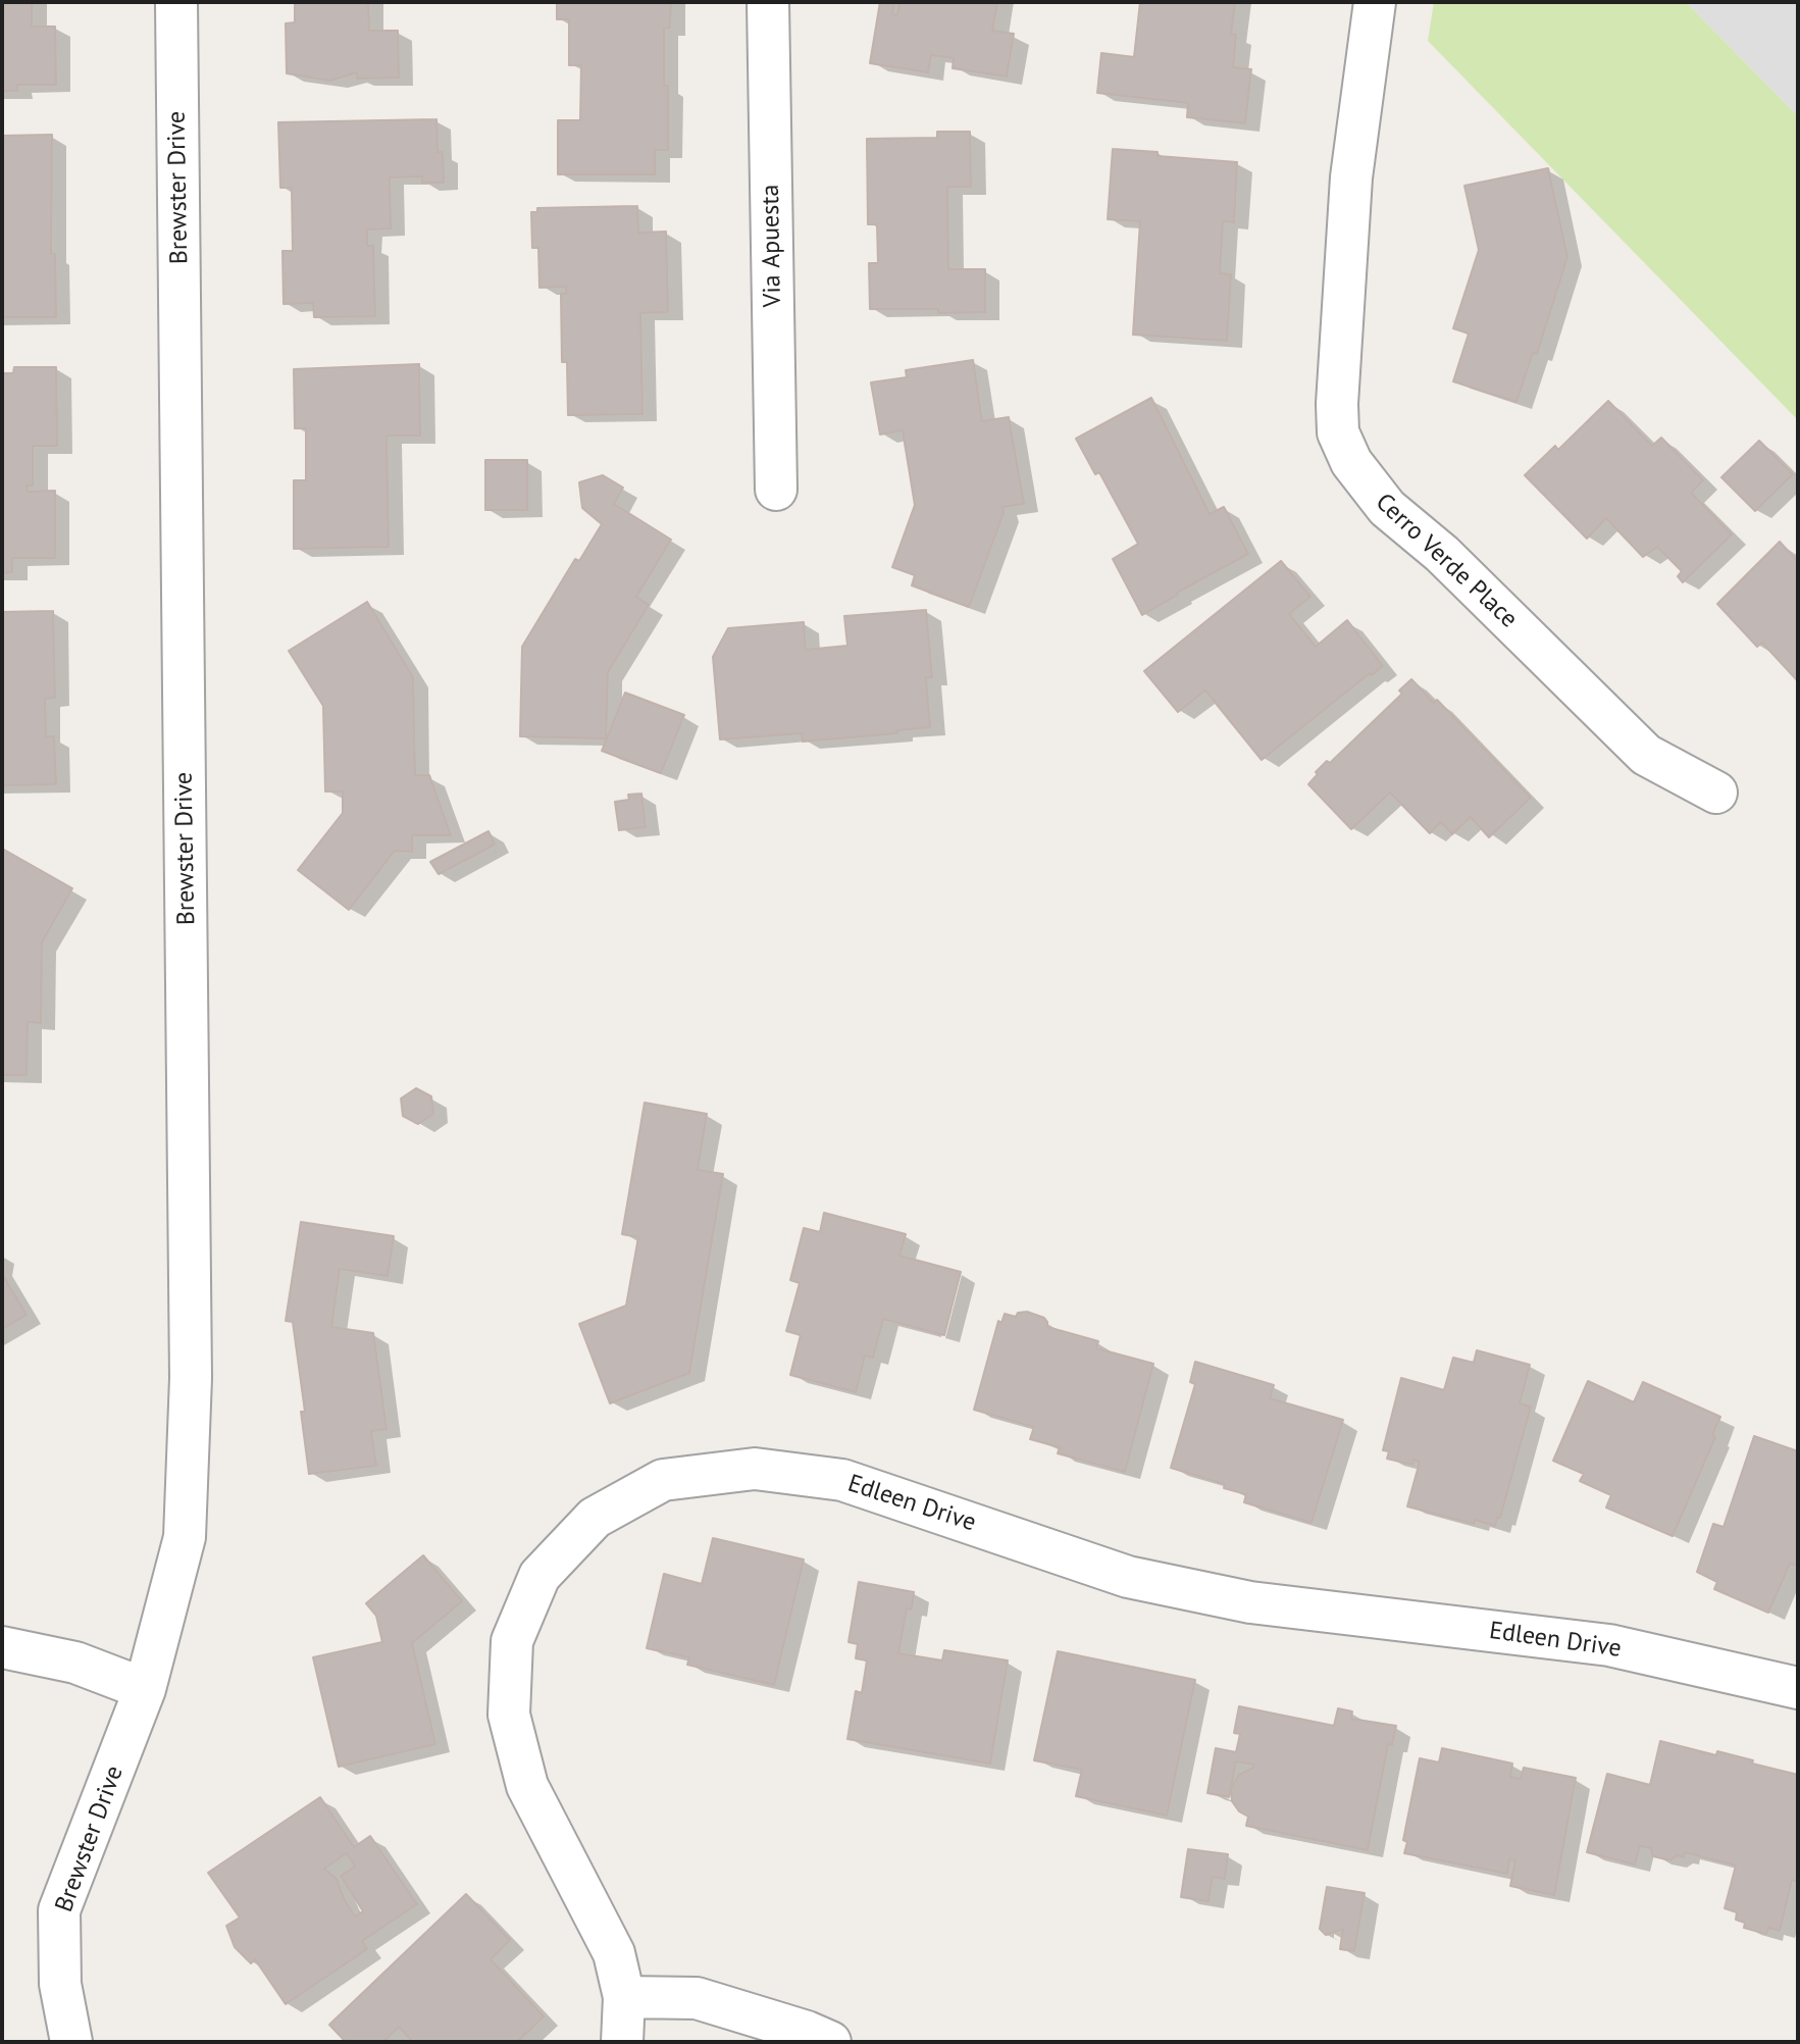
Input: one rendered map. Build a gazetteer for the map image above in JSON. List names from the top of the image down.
{
  "streets": {
    "street": [
      "Brewster Drive",
      "Via Apuesta",
      "Cerro Verde Place",
      "Edleen Drive"
    ]
  }
}
